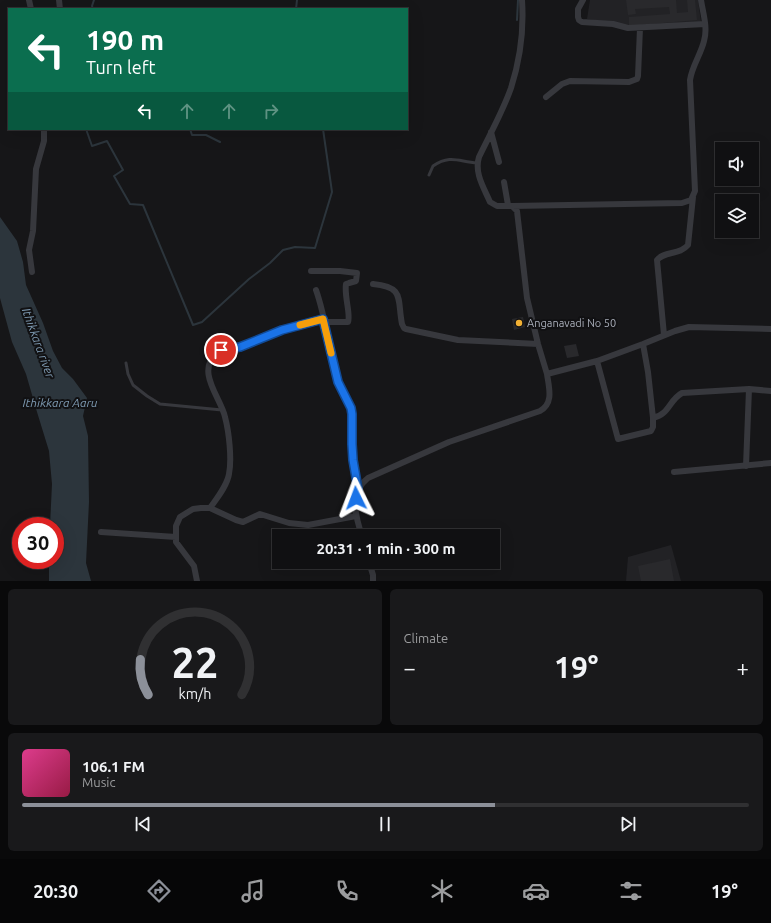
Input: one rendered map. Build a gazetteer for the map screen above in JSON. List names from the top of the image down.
{
  "water": ["Ithikkara river", "Ithikkara Aaru"],
  "places": ["Anganavadi No 50"],
  "page": {
    "turn": ["190 m", "Turn left"],
    "limit": "30",
    "trip": "20:31 · 1 min · 300 m",
    "tile": "Climate",
    "heat": ["−", "19°", "+"],
    "song": ["106.1 FM", "Music"],
    "tabs": ["20:30", "19°"],
    "gauge": ["22", "km/h"]
  }
}
